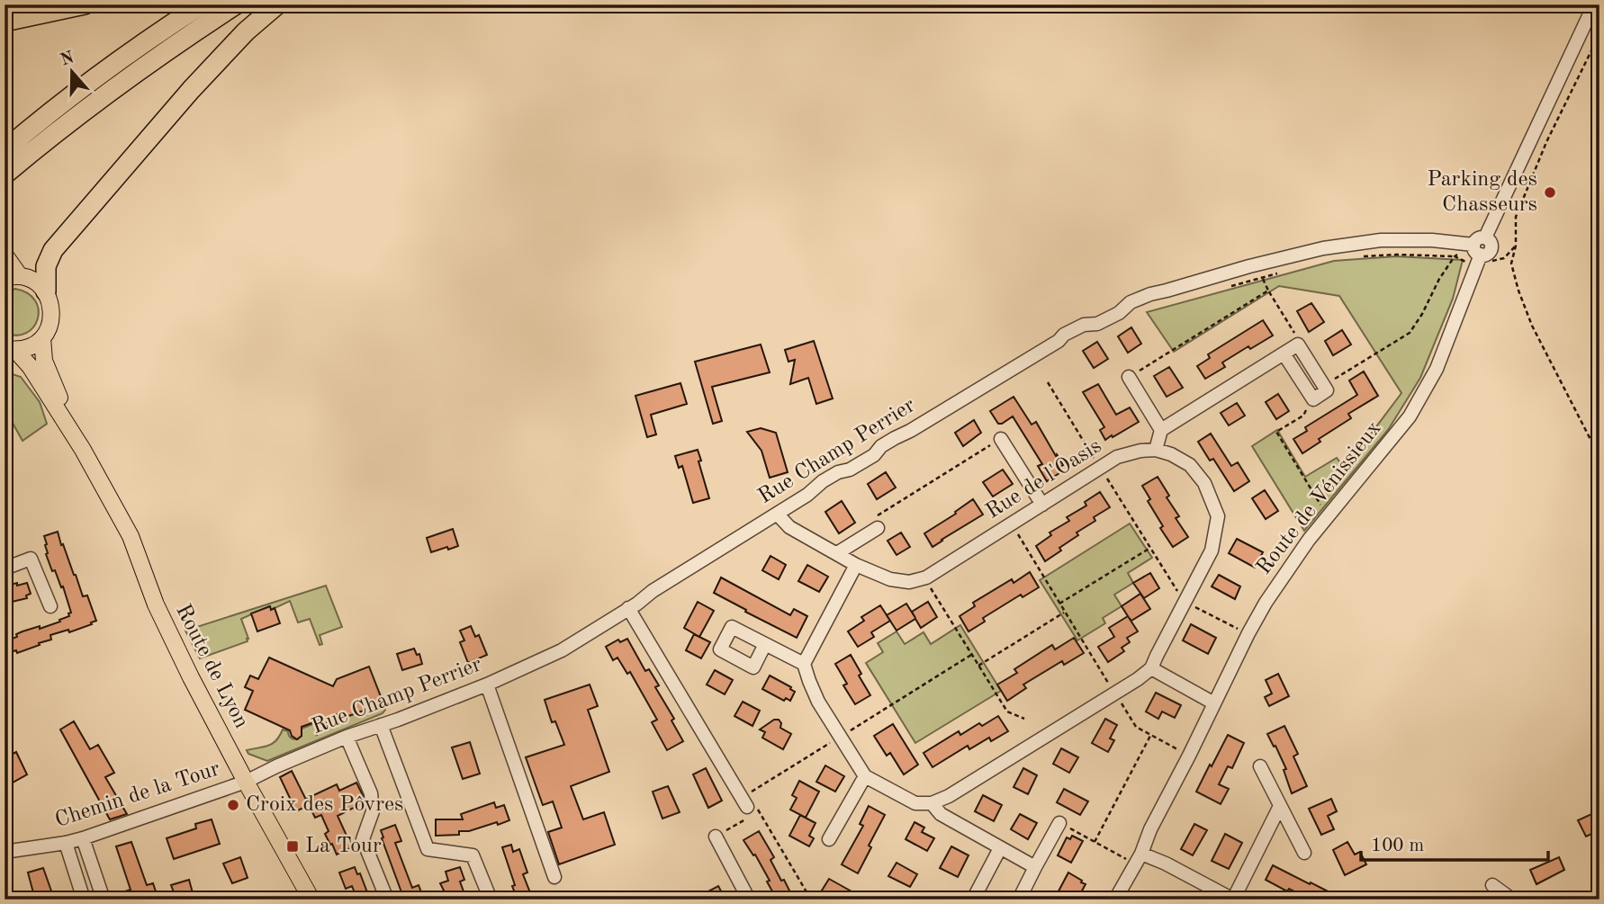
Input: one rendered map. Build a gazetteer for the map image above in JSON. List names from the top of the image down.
{
  "streets": {
    "main road": ["Route de Lyon"],
    "street": [
      "Rue Champ Perrier",
      "Rue de l'Oasis",
      "Route de Vénissieux",
      "Chemin de la Tour"
    ]
  },
  "crossings": [
    ["Rue Champ Perrier", "Rue de l'Oasis"],
    ["Rue Champ Perrier", "Route de Vénissieux"],
    ["Rue Champ Perrier", "Route de Lyon"],
    ["Rue Champ Perrier", "Chemin de la Tour"],
    ["Route de Lyon", "Chemin de la Tour"]
  ],
  "places": {
    "other": ["Parking des Chasseurs", "Croix des Pôvres"],
    "transit": ["La Tour"]
  },
  "scale_bar": "100 m",
  "north": "top"
}
